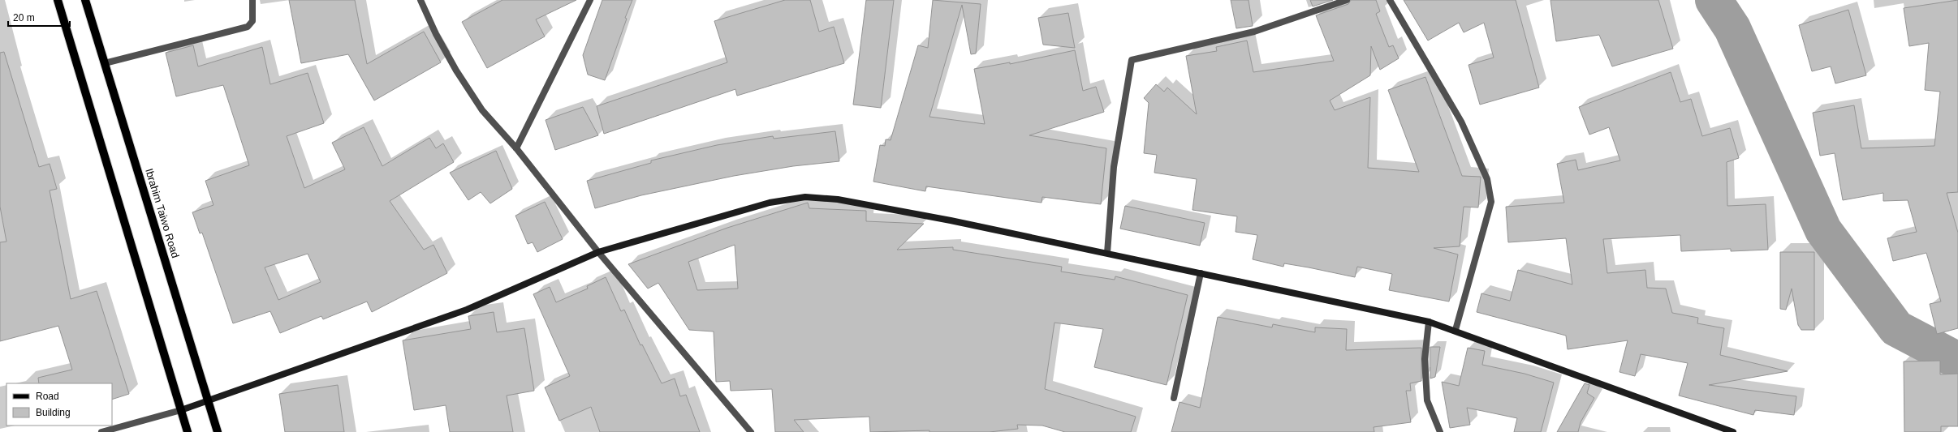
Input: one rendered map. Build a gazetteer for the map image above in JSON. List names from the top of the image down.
{
  "streets": {
    "main road": ["Ibrahim Taiwo Road"]
  },
  "legend": ["Road", "Building"],
  "scale_bar": "20 m"
}
